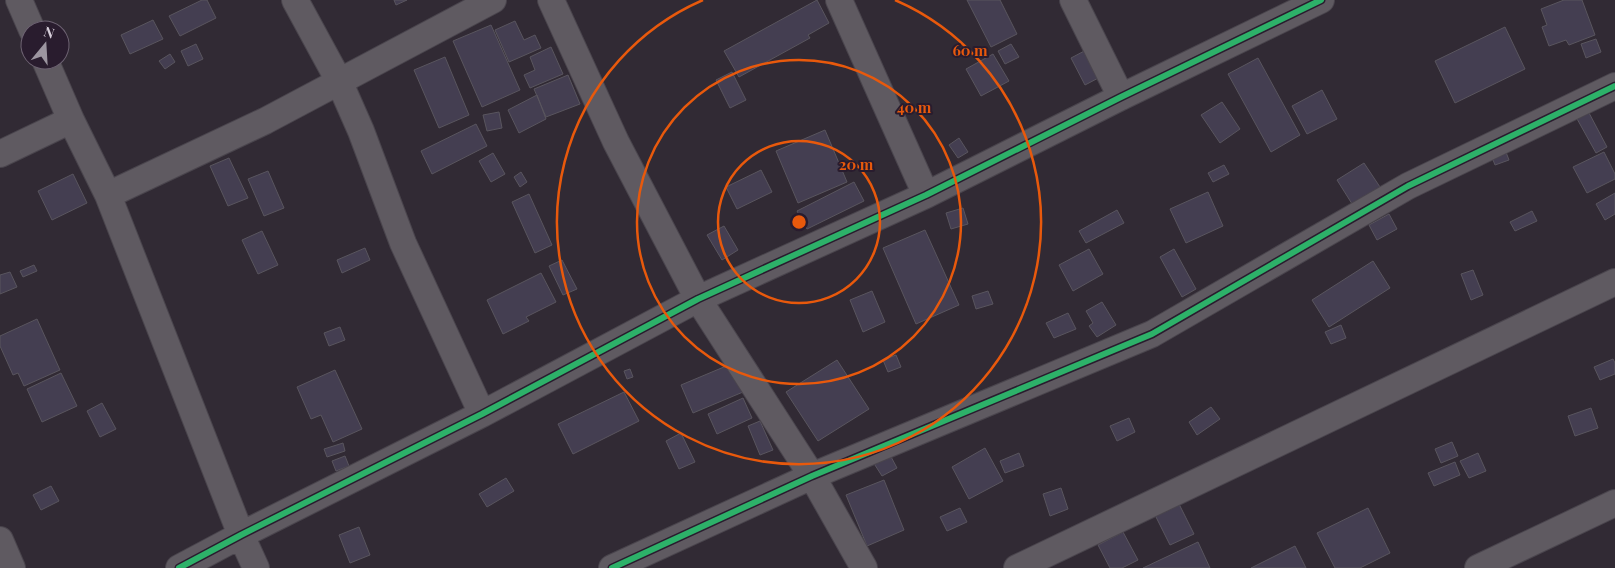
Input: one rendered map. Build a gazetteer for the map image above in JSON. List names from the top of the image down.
{
  "north": "top",
  "rings": ["60 m", "40 m", "20 m"]
}
